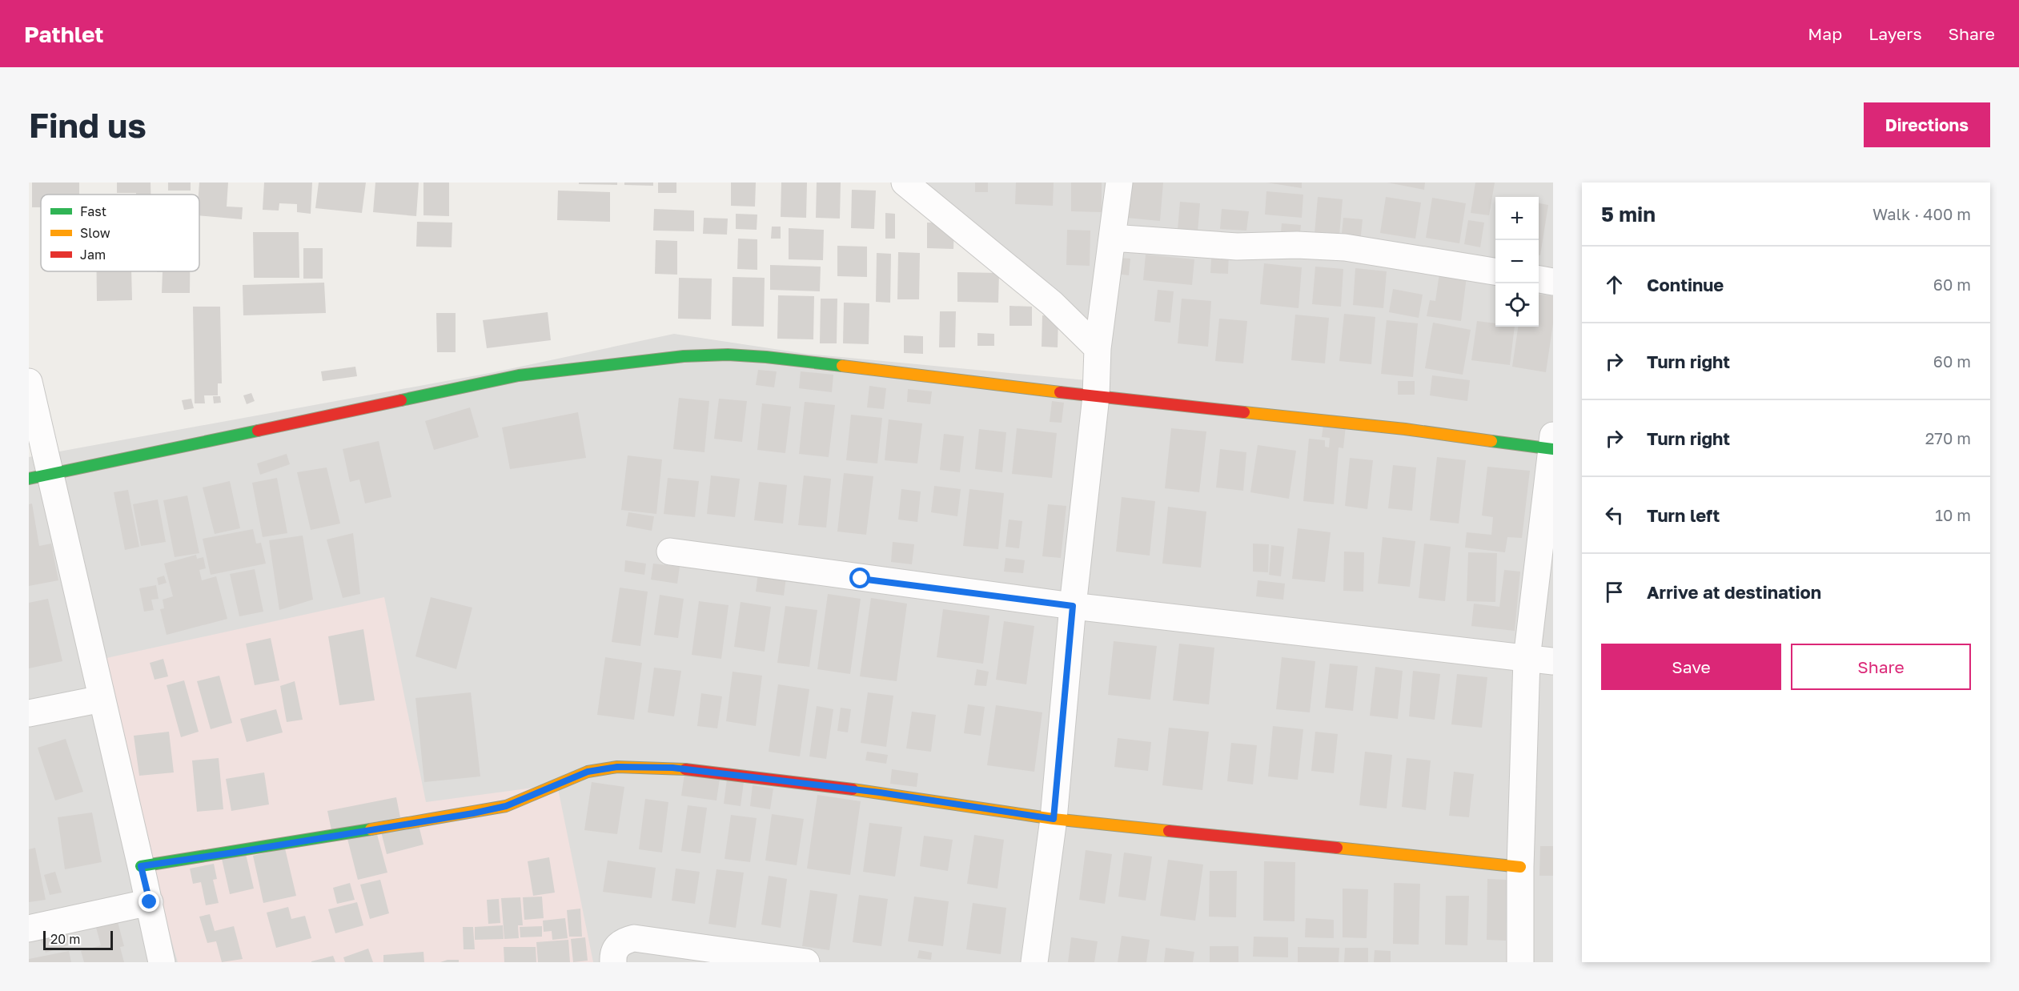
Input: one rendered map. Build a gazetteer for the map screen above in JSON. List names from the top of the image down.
{
  "legend": ["Fast", "Slow", "Jam"],
  "scale_bar": "20 m",
  "page": {
    "header": "Pathlet",
    "nav": ["Map", "Layers", "Share"],
    "buttons": [
      "Directions",
      ["Save", "Share"]
    ],
    "title": "Find us",
    "heading": ["5 min", "Walk · 400 m"],
    "map_buttons": ["+", "−"],
    "list": [
      ["Continue", "60 m"],
      ["Turn right", "60 m"],
      ["Turn right", "270 m"],
      ["Turn left", "10 m"],
      "Arrive at destination"
    ],
    "scale": "20 m"
  }
}
